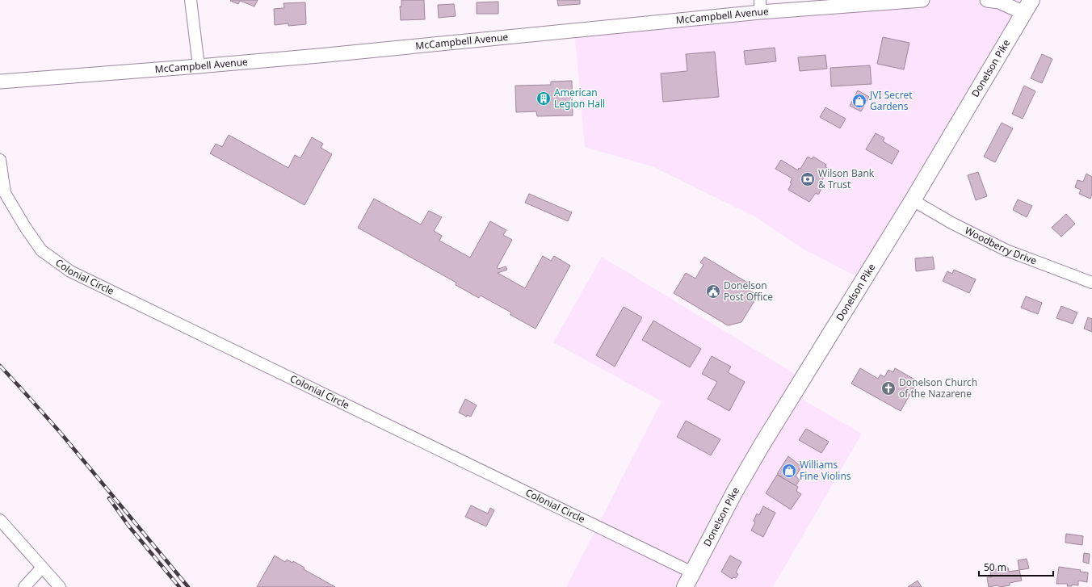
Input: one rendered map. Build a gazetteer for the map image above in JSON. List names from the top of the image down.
{
  "streets": {
    "main road": ["Donelson Pike"],
    "street": ["McCampbell Avenue", "Woodberry Drive", "Colonial Circle"]
  },
  "crossings": [
    ["Donelson Pike", "Woodberry Drive"],
    ["Donelson Pike", "Colonial Circle"]
  ],
  "places": {
    "building": ["American Legion Hall"],
    "shop": ["JVI Secret Gardens", "Williams Fine Violins"],
    "bank": ["Wilson Bank & Trust"],
    "public building": ["Donelson Post Office"],
    "church": ["Donelson Church of the Nazarene"]
  },
  "scale_bar": "50 m"
}
